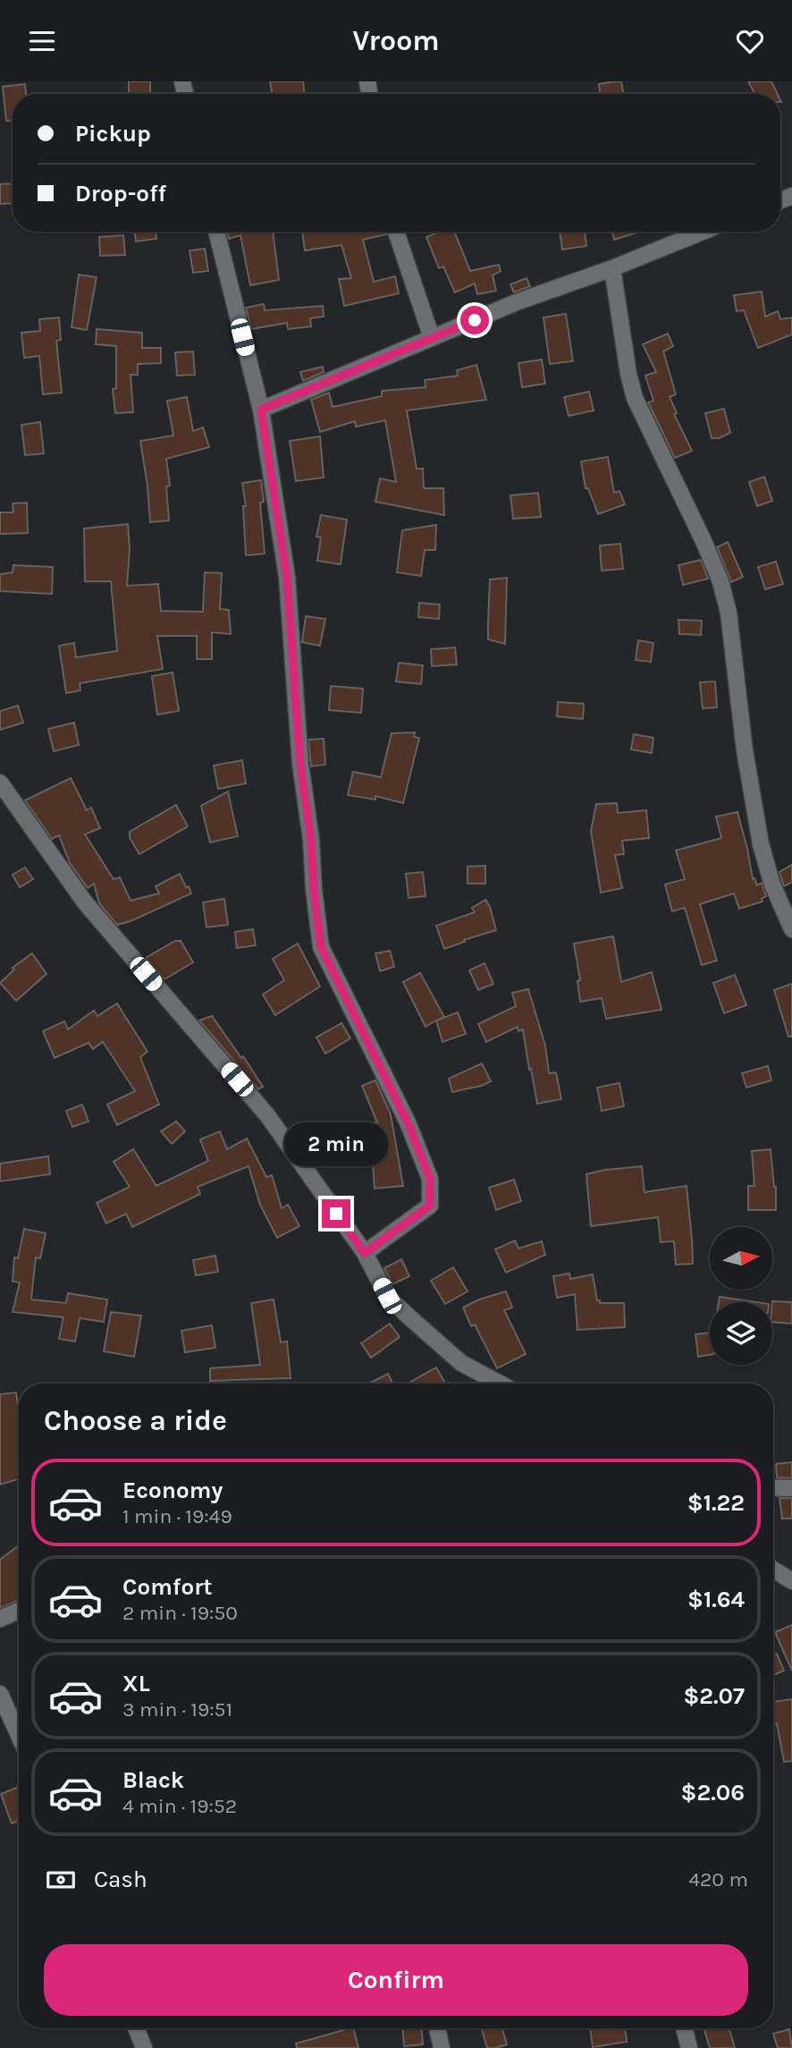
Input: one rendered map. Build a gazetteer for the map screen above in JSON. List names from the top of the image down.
{
  "north": "right",
  "page": {
    "header": "Vroom",
    "banner": ["Pickup", "Drop-off"],
    "bubble": "2 min",
    "heading": "Choose a ride",
    "list": [
      {
        "name": "Economy",
        "note": "1 min · 19:49",
        "value": "$1.22"
      },
      {
        "name": "Comfort",
        "note": "2 min · 19:50",
        "value": "$1.64"
      },
      {
        "name": "XL",
        "note": "3 min · 19:51",
        "value": "$2.07"
      },
      {
        "name": "Black",
        "note": "4 min · 19:52",
        "value": "$2.06"
      }
    ],
    "pay": ["Cash", "420 m"],
    "buttons": "Confirm"
  }
}
